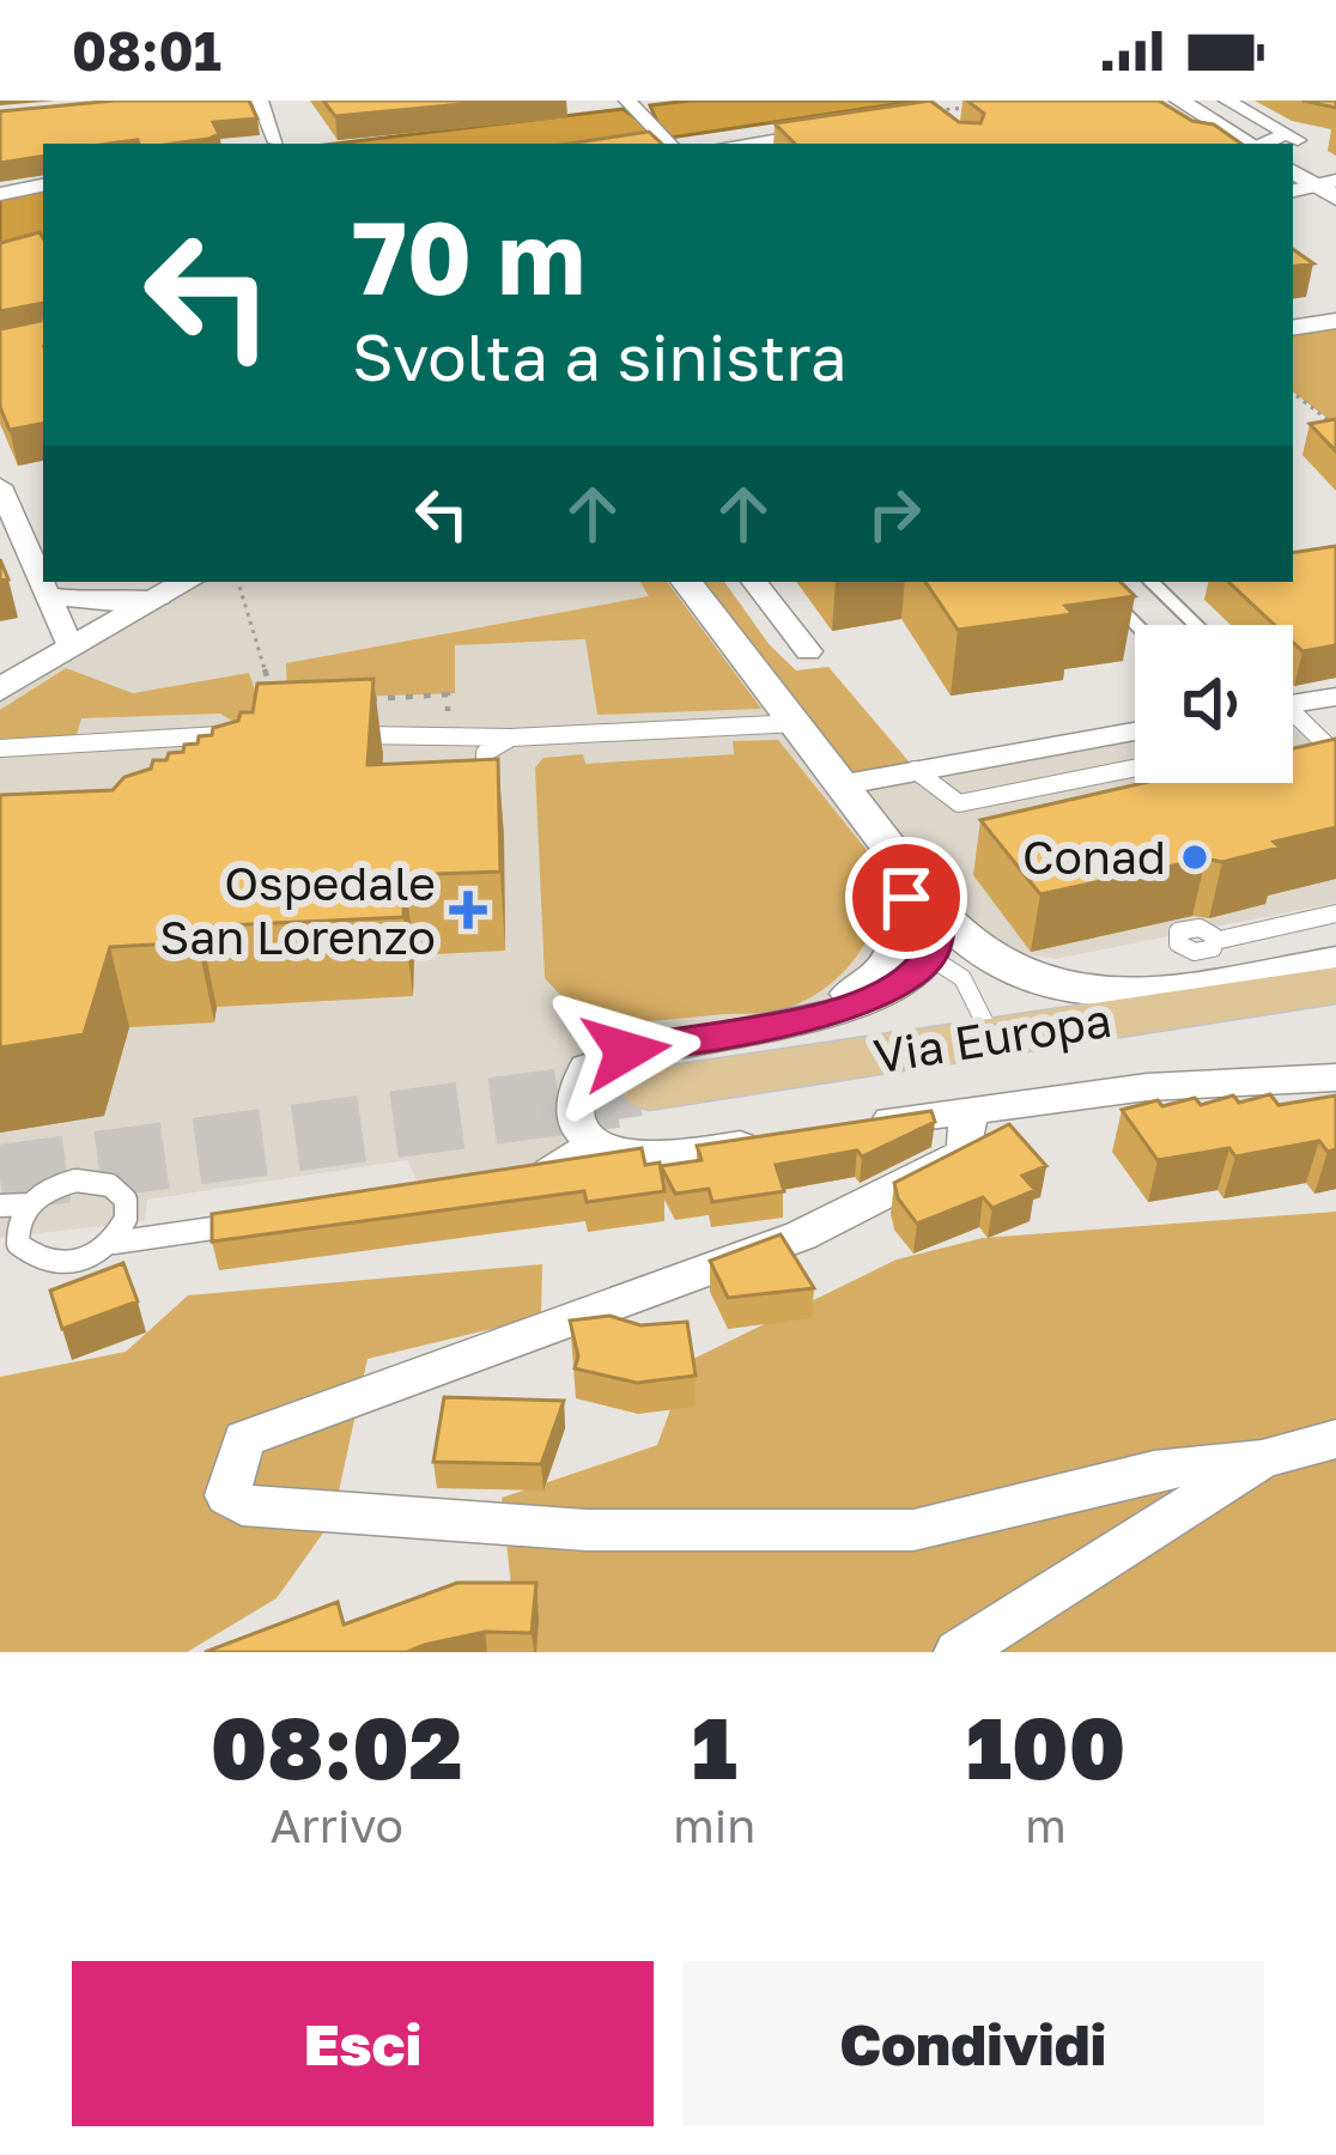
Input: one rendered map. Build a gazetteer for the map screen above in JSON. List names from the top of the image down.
{
  "streets": {
    "main road": ["Via Europa"]
  },
  "places": {
    "other": ["Conad"],
    "health": ["Ospedale San Lorenzo"]
  },
  "page": {
    "status": "08:01",
    "turn": ["70 m", "Svolta a sinistra"],
    "eta": [
      "08:02",
      "Arrivo",
      "1",
      "min",
      "100",
      "m"
    ],
    "buttons": ["Esci", "Condividi"]
  }
}
